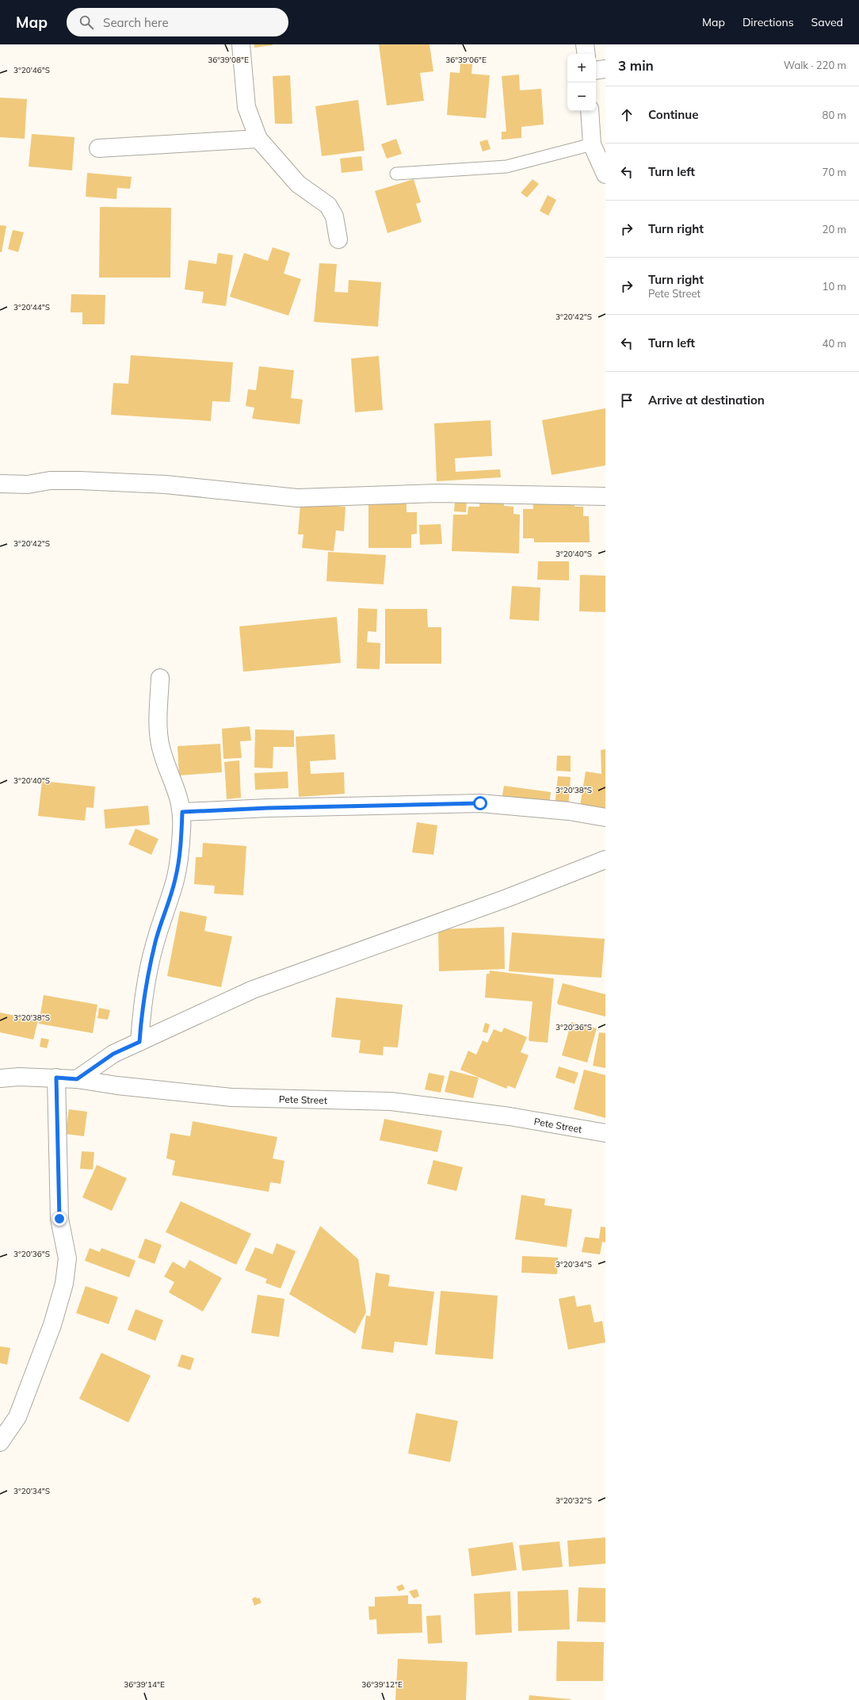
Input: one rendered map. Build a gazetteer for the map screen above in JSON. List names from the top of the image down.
{
  "streets": {
    "street": ["Pete Street"]
  },
  "page": {
    "header": "Map",
    "search": "Search here",
    "nav": ["Map", "Directions", "Saved"],
    "heading": ["3 min", "Walk · 220 m"],
    "map_buttons": ["+", "−"],
    "list": [
      ["Continue", "80 m"],
      ["Turn left", "70 m"],
      ["Turn right", "20 m"],
      ["Turn right", "Pete Street", "10 m"],
      ["Turn left", "40 m"],
      "Arrive at destination"
    ]
  },
  "coordinates": [
    "36°39'08\"E",
    "36°39'06\"E",
    "3°20'46\"S",
    "3°20'44\"S",
    "3°20'42\"S",
    "3°20'40\"S",
    "3°20'38\"S",
    "3°20'36\"S",
    "3°20'34\"S",
    "3°20'32\"S",
    "36°39'14\"E",
    "36°39'12\"E"
  ]
}
